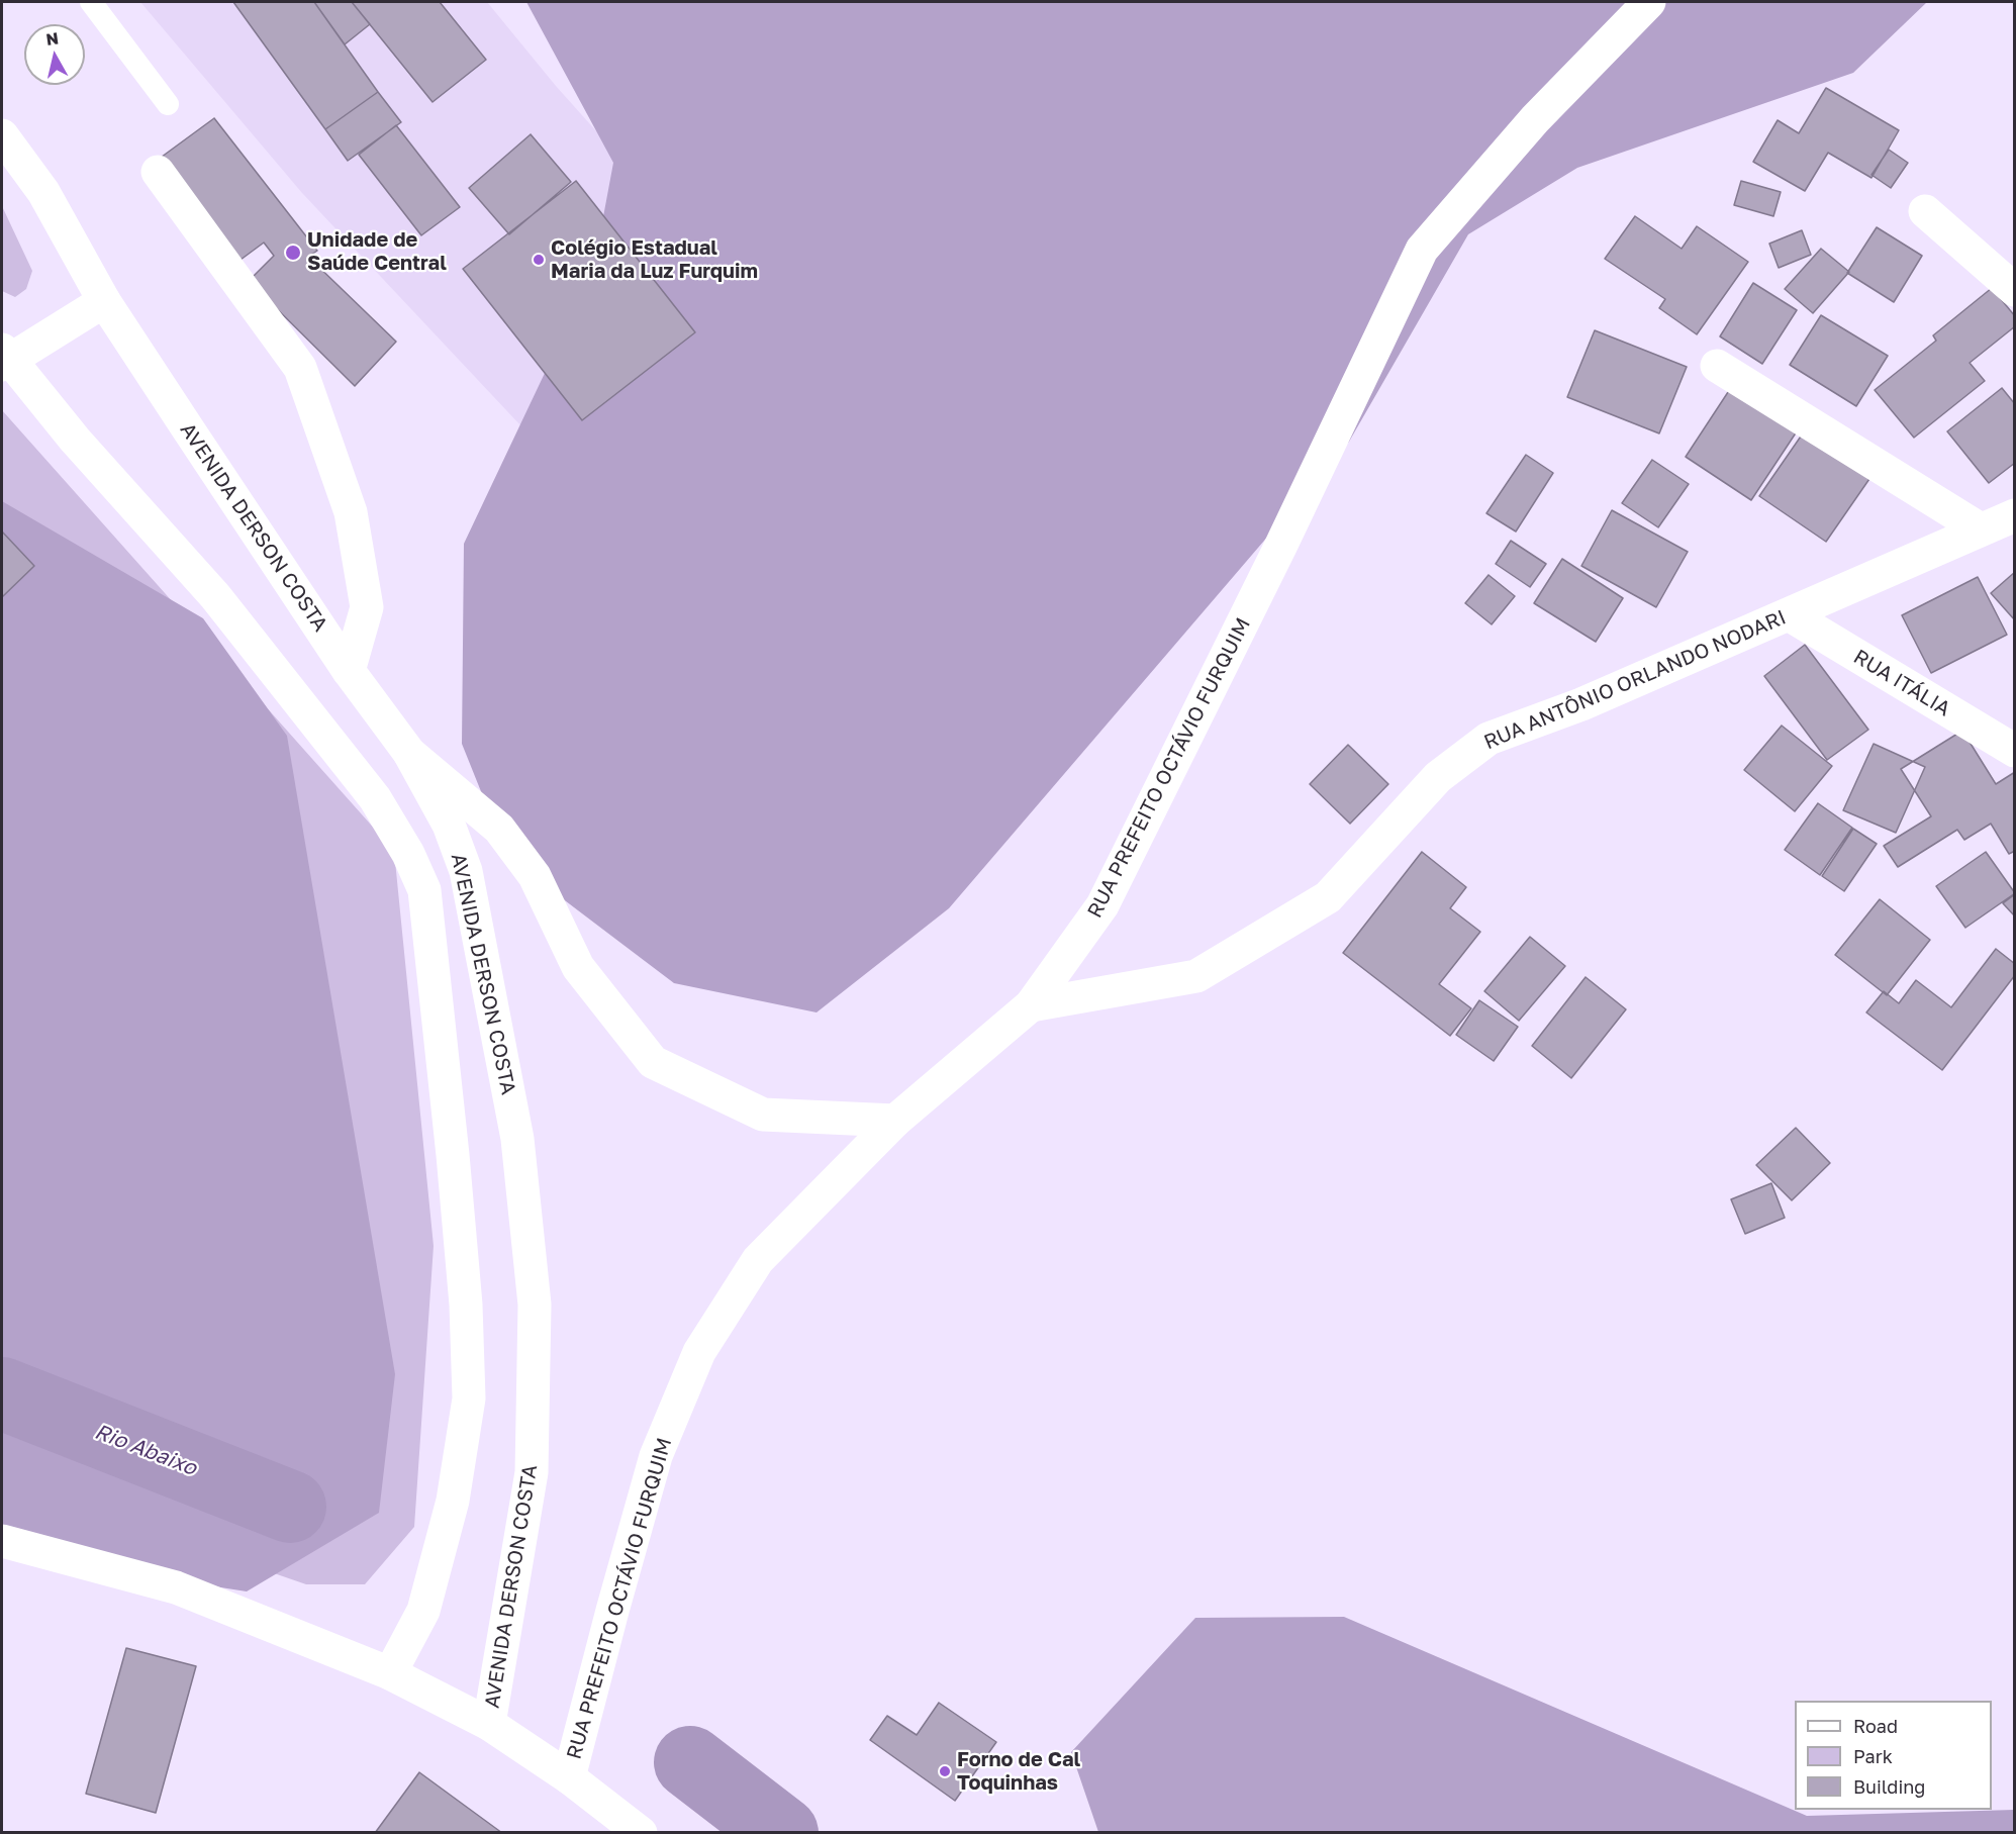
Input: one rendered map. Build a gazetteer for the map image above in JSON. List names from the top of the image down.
{
  "streets": {
    "street": [
      "AVENIDA DERSON COSTA",
      "RUA ANTÔNIO ORLANDO NODARI",
      "RUA ITÁLIA",
      "RUA PREFEITO OCTÁVIO FURQUIM"
    ]
  },
  "crossings": [
    ["RUA ANTÔNIO ORLANDO NODARI", "RUA ITÁLIA"],
    ["RUA ANTÔNIO ORLANDO NODARI", "RUA PREFEITO OCTÁVIO FURQUIM"]
  ],
  "water": ["Rio Abaixo"],
  "places": ["Unidade de Saúde Central", "Colégio Estadual Maria da Luz Furquim", "Forno de Cal Toquinhas"],
  "legend": ["Road", "Park", "Building"],
  "north": "top"
}
